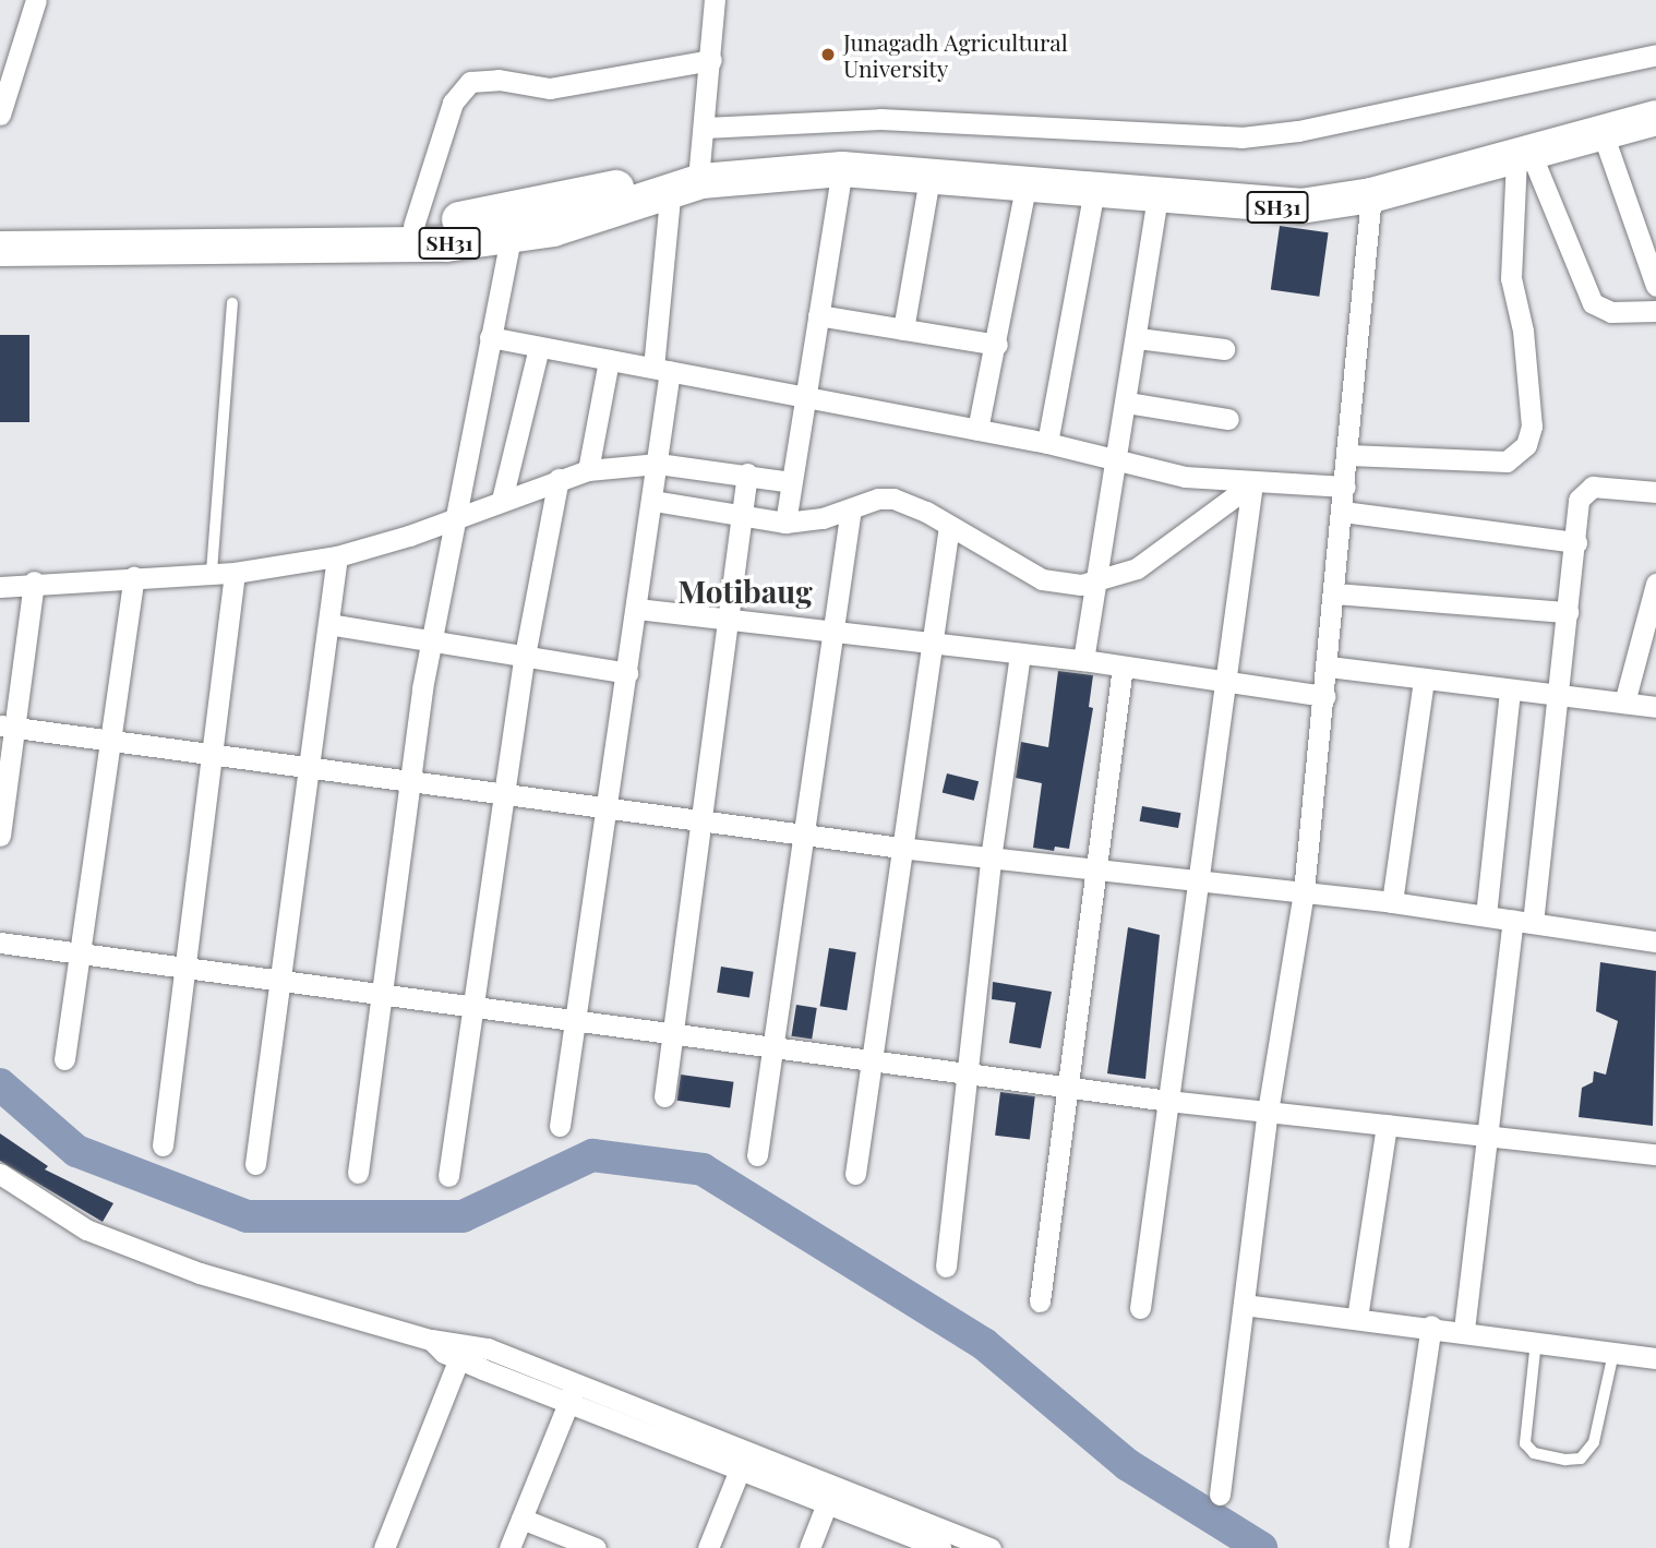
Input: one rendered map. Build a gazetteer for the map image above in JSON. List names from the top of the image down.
{
  "streets": {
    "main road": ["SH31"]
  },
  "districts": ["Motibaug"],
  "places": ["Junagadh Agricultural University"]
}
